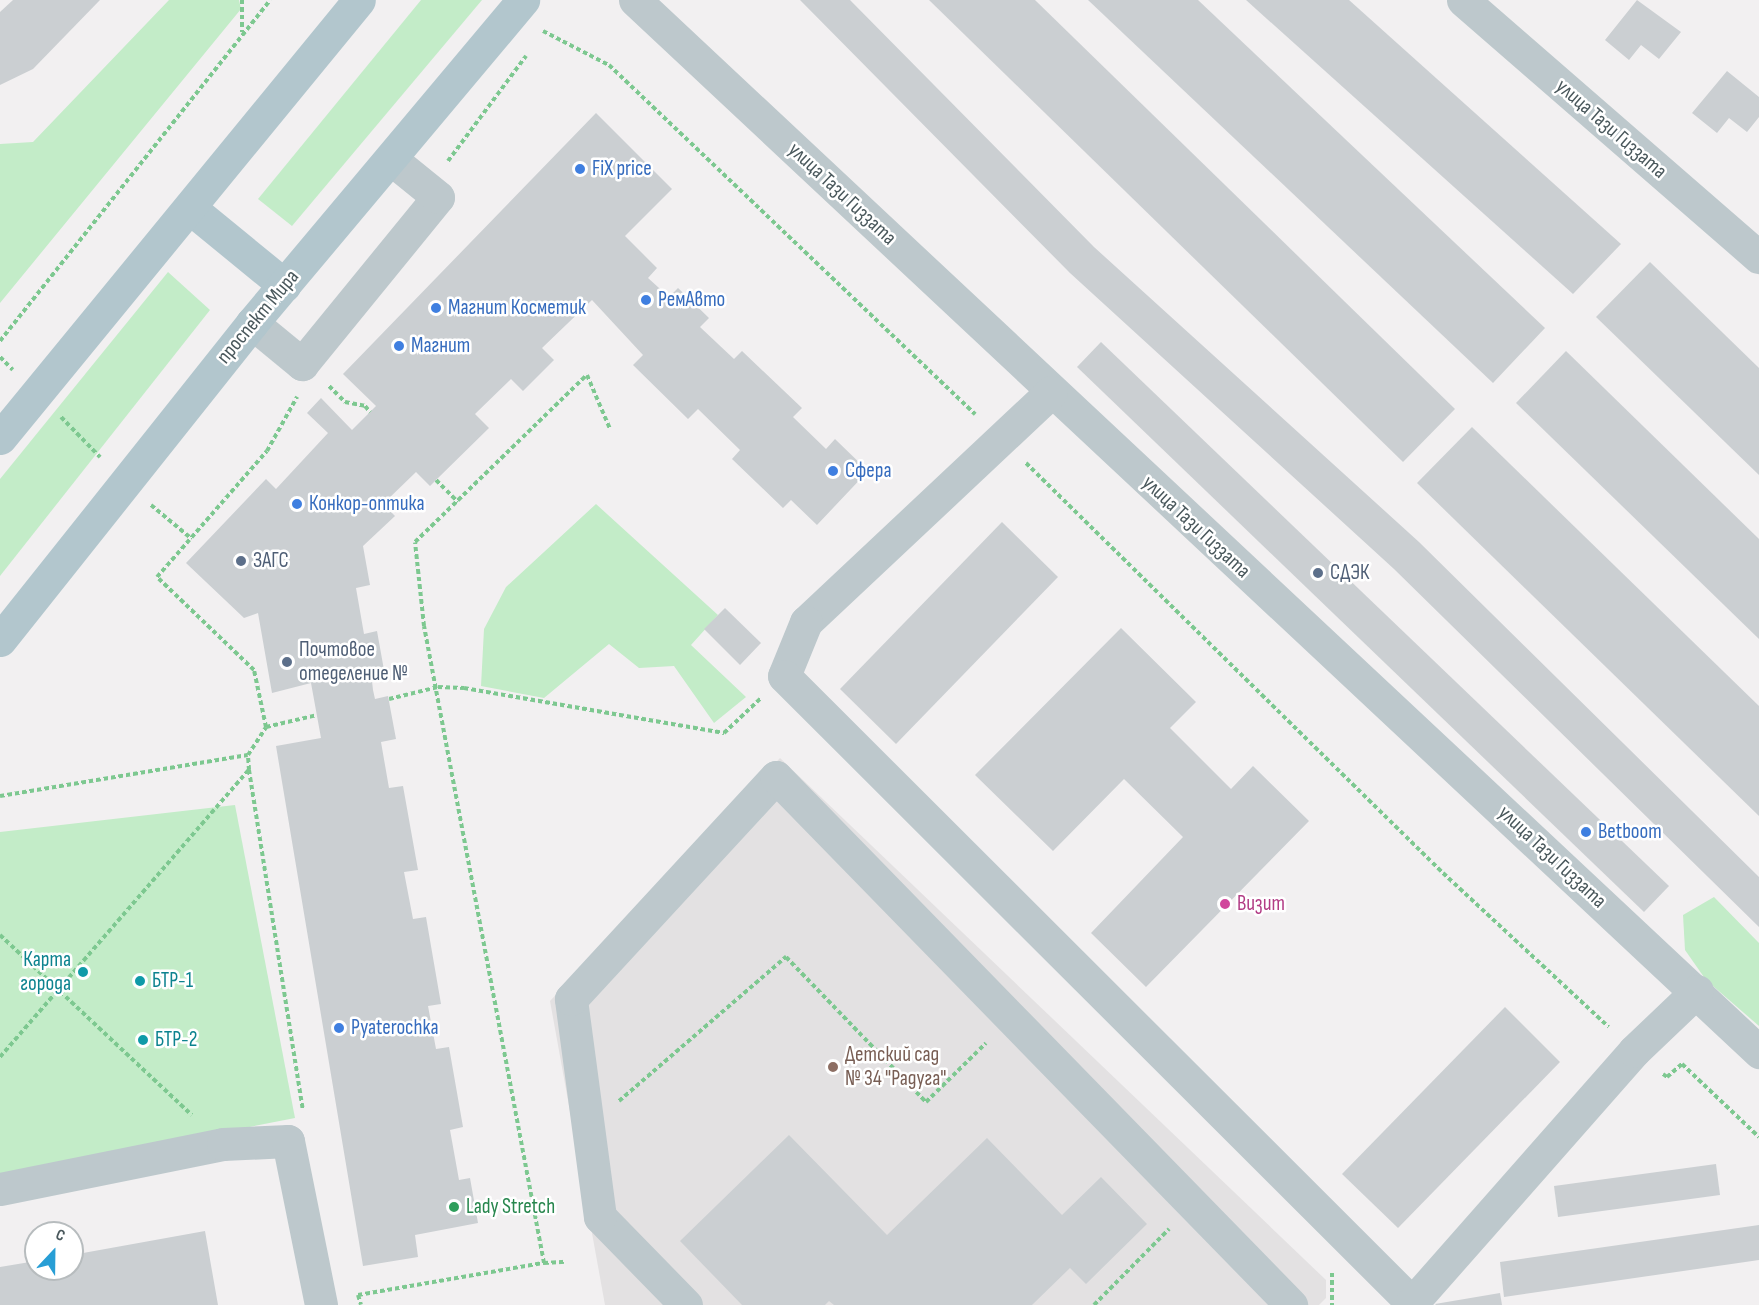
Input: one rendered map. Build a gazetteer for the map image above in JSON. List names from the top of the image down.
{
  "streets": {
    "main road": ["проспект Мира"],
    "street": ["улица Тази Гиззата"]
  },
  "places": [
    "FiX price",
    "РемАвто",
    "Магнит Косметик",
    "Магнит",
    "Сфера",
    "Конкор-оптика",
    "ЗАГС",
    "СДЭК",
    "Почтовое отеделение №",
    "Betboom",
    "Визит",
    "Карта города",
    "БТР-1",
    "Pyaterochka",
    "БТР-2",
    "Детский сад № 34 \"Радуга\"",
    "Lady Stretch"
  ],
  "north": "top"
}
